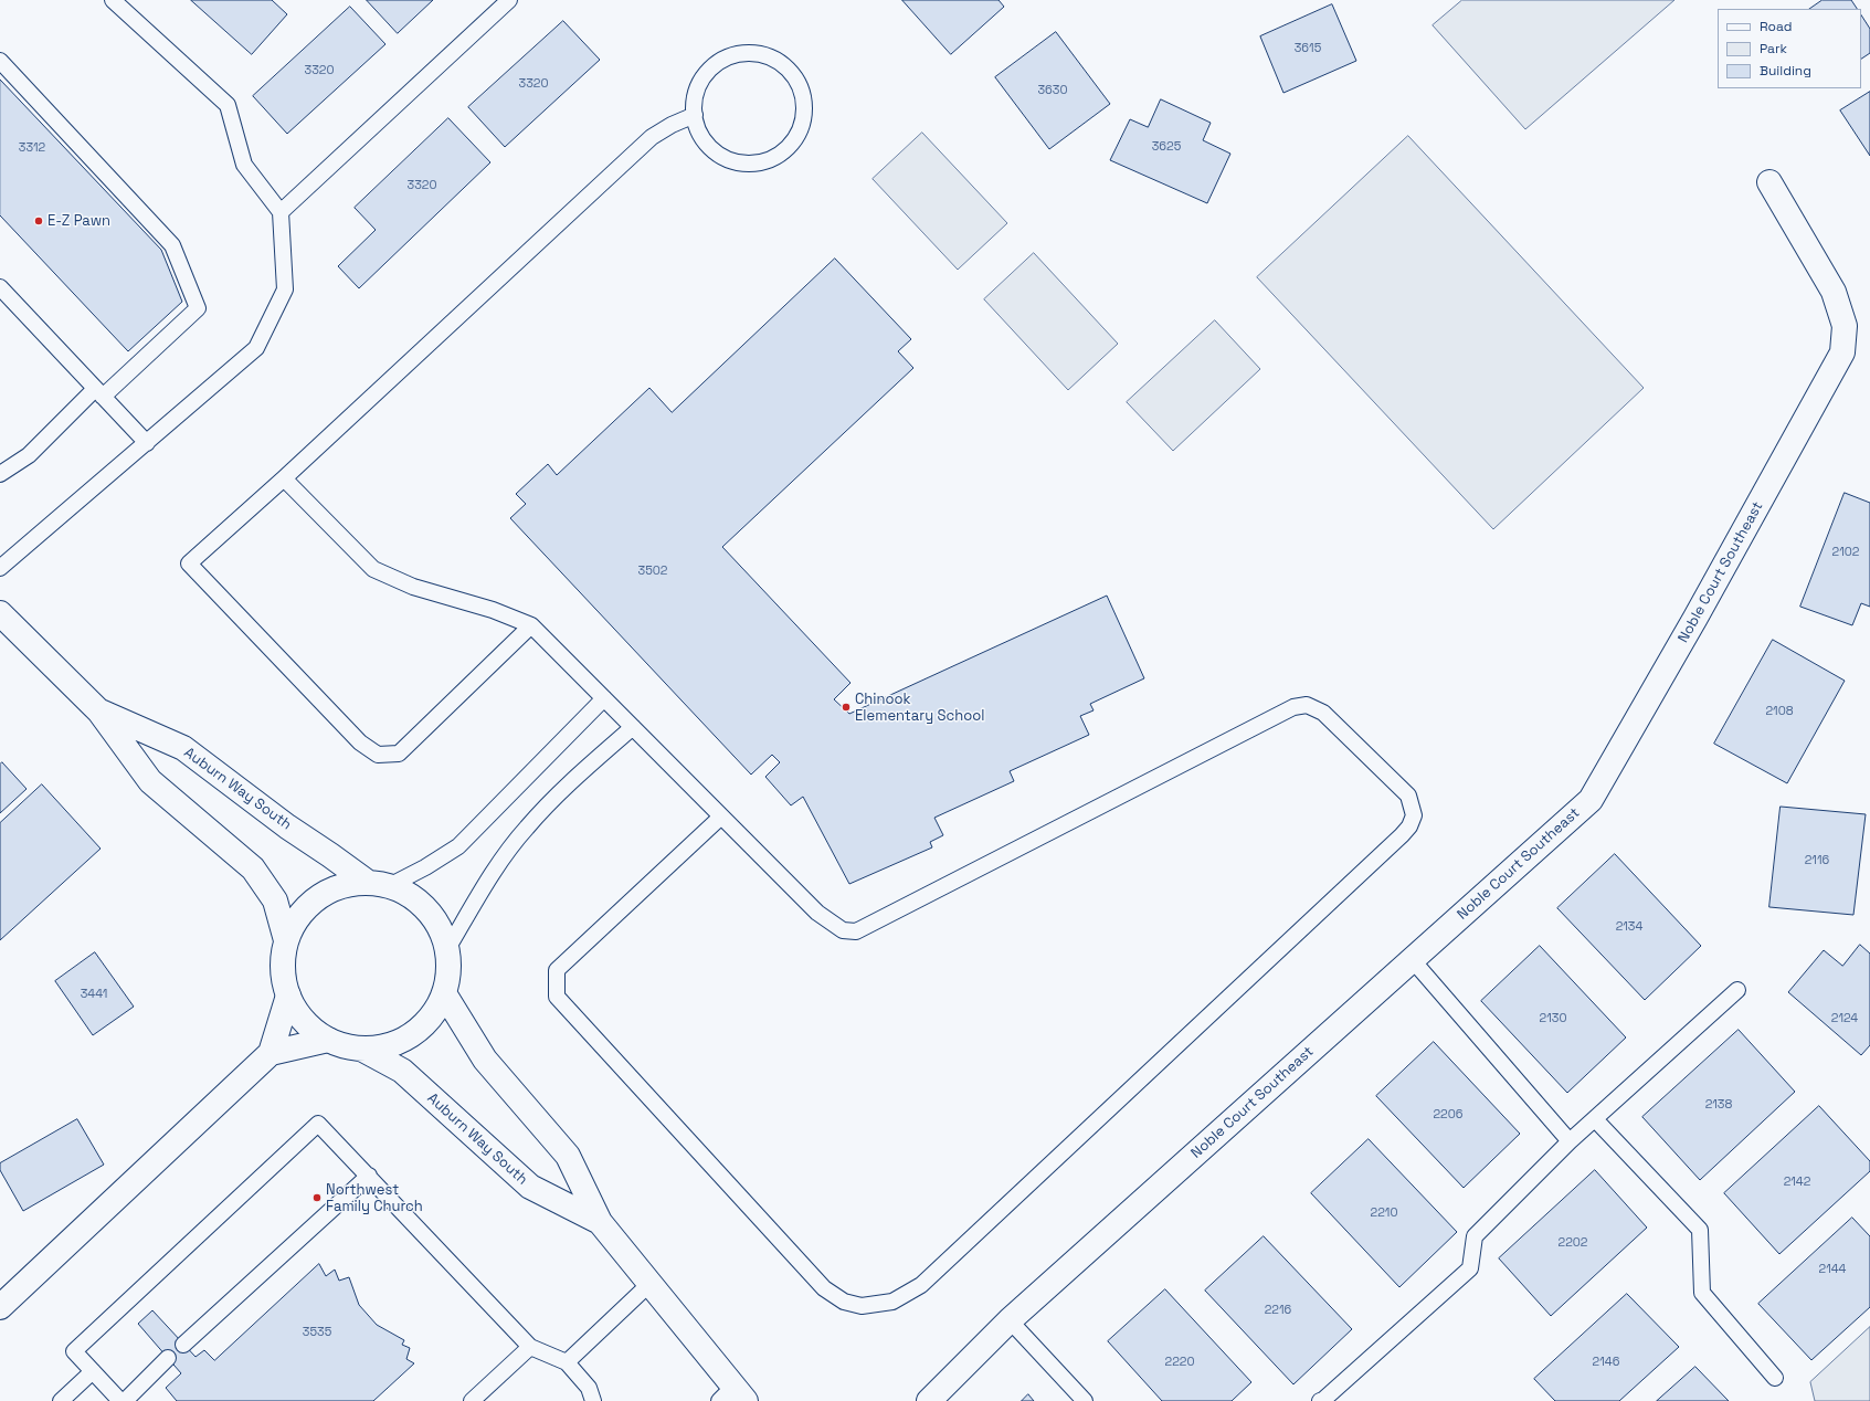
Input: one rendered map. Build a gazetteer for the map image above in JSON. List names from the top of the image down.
{
  "streets": {
    "street": ["Noble Court Southeast", "Auburn Way South"]
  },
  "places": ["E-Z Pawn", "Chinook Elementary School", "Northwest Family Church"],
  "house_numbers": [
    "3615",
    "3320",
    "3320",
    "3630",
    "3625",
    "3312",
    "3320",
    "2102",
    "3502",
    "2108",
    "2116",
    "2134",
    "3441",
    "2130",
    "2124",
    "2138",
    "2206",
    "2142",
    "2210",
    "2202",
    "2144",
    "2216",
    "3535",
    "2220",
    "2146"
  ],
  "legend": ["Road", "Park", "Building"]
}
